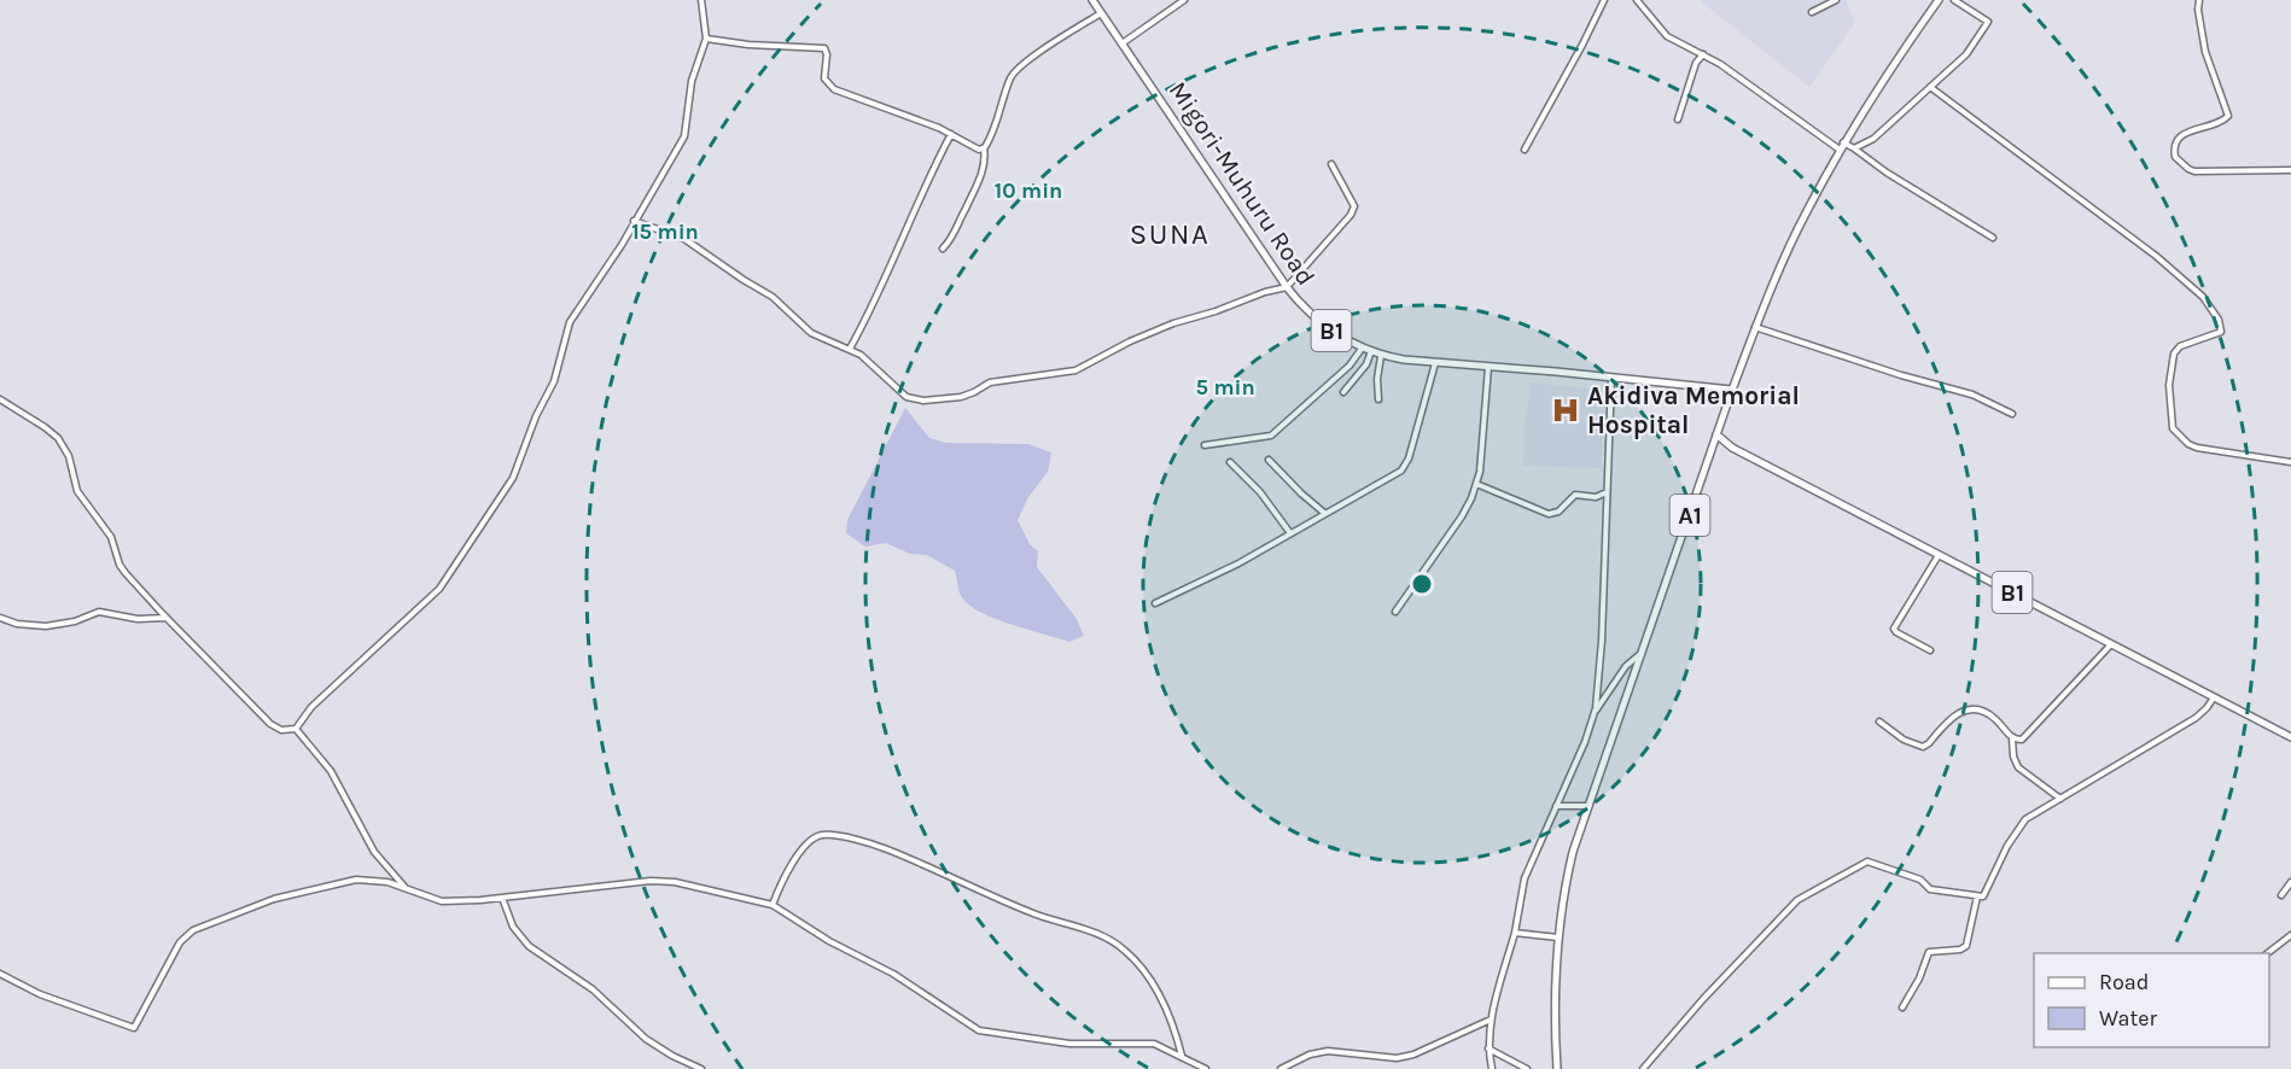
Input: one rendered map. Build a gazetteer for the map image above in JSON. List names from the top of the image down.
{
  "streets": {
    "highway": ["Migori-Muhuru Road", "B1", "A1"]
  },
  "crossings": [
    ["Migori-Muhuru Road", "A1"],
    ["B1", "A1"]
  ],
  "districts": ["SUNA"],
  "places": {
    "hospital": ["Akidiva Memorial Hospital"]
  },
  "legend": ["Road", "Water"],
  "rings": ["10 min", "15 min", "5 min"]
}
